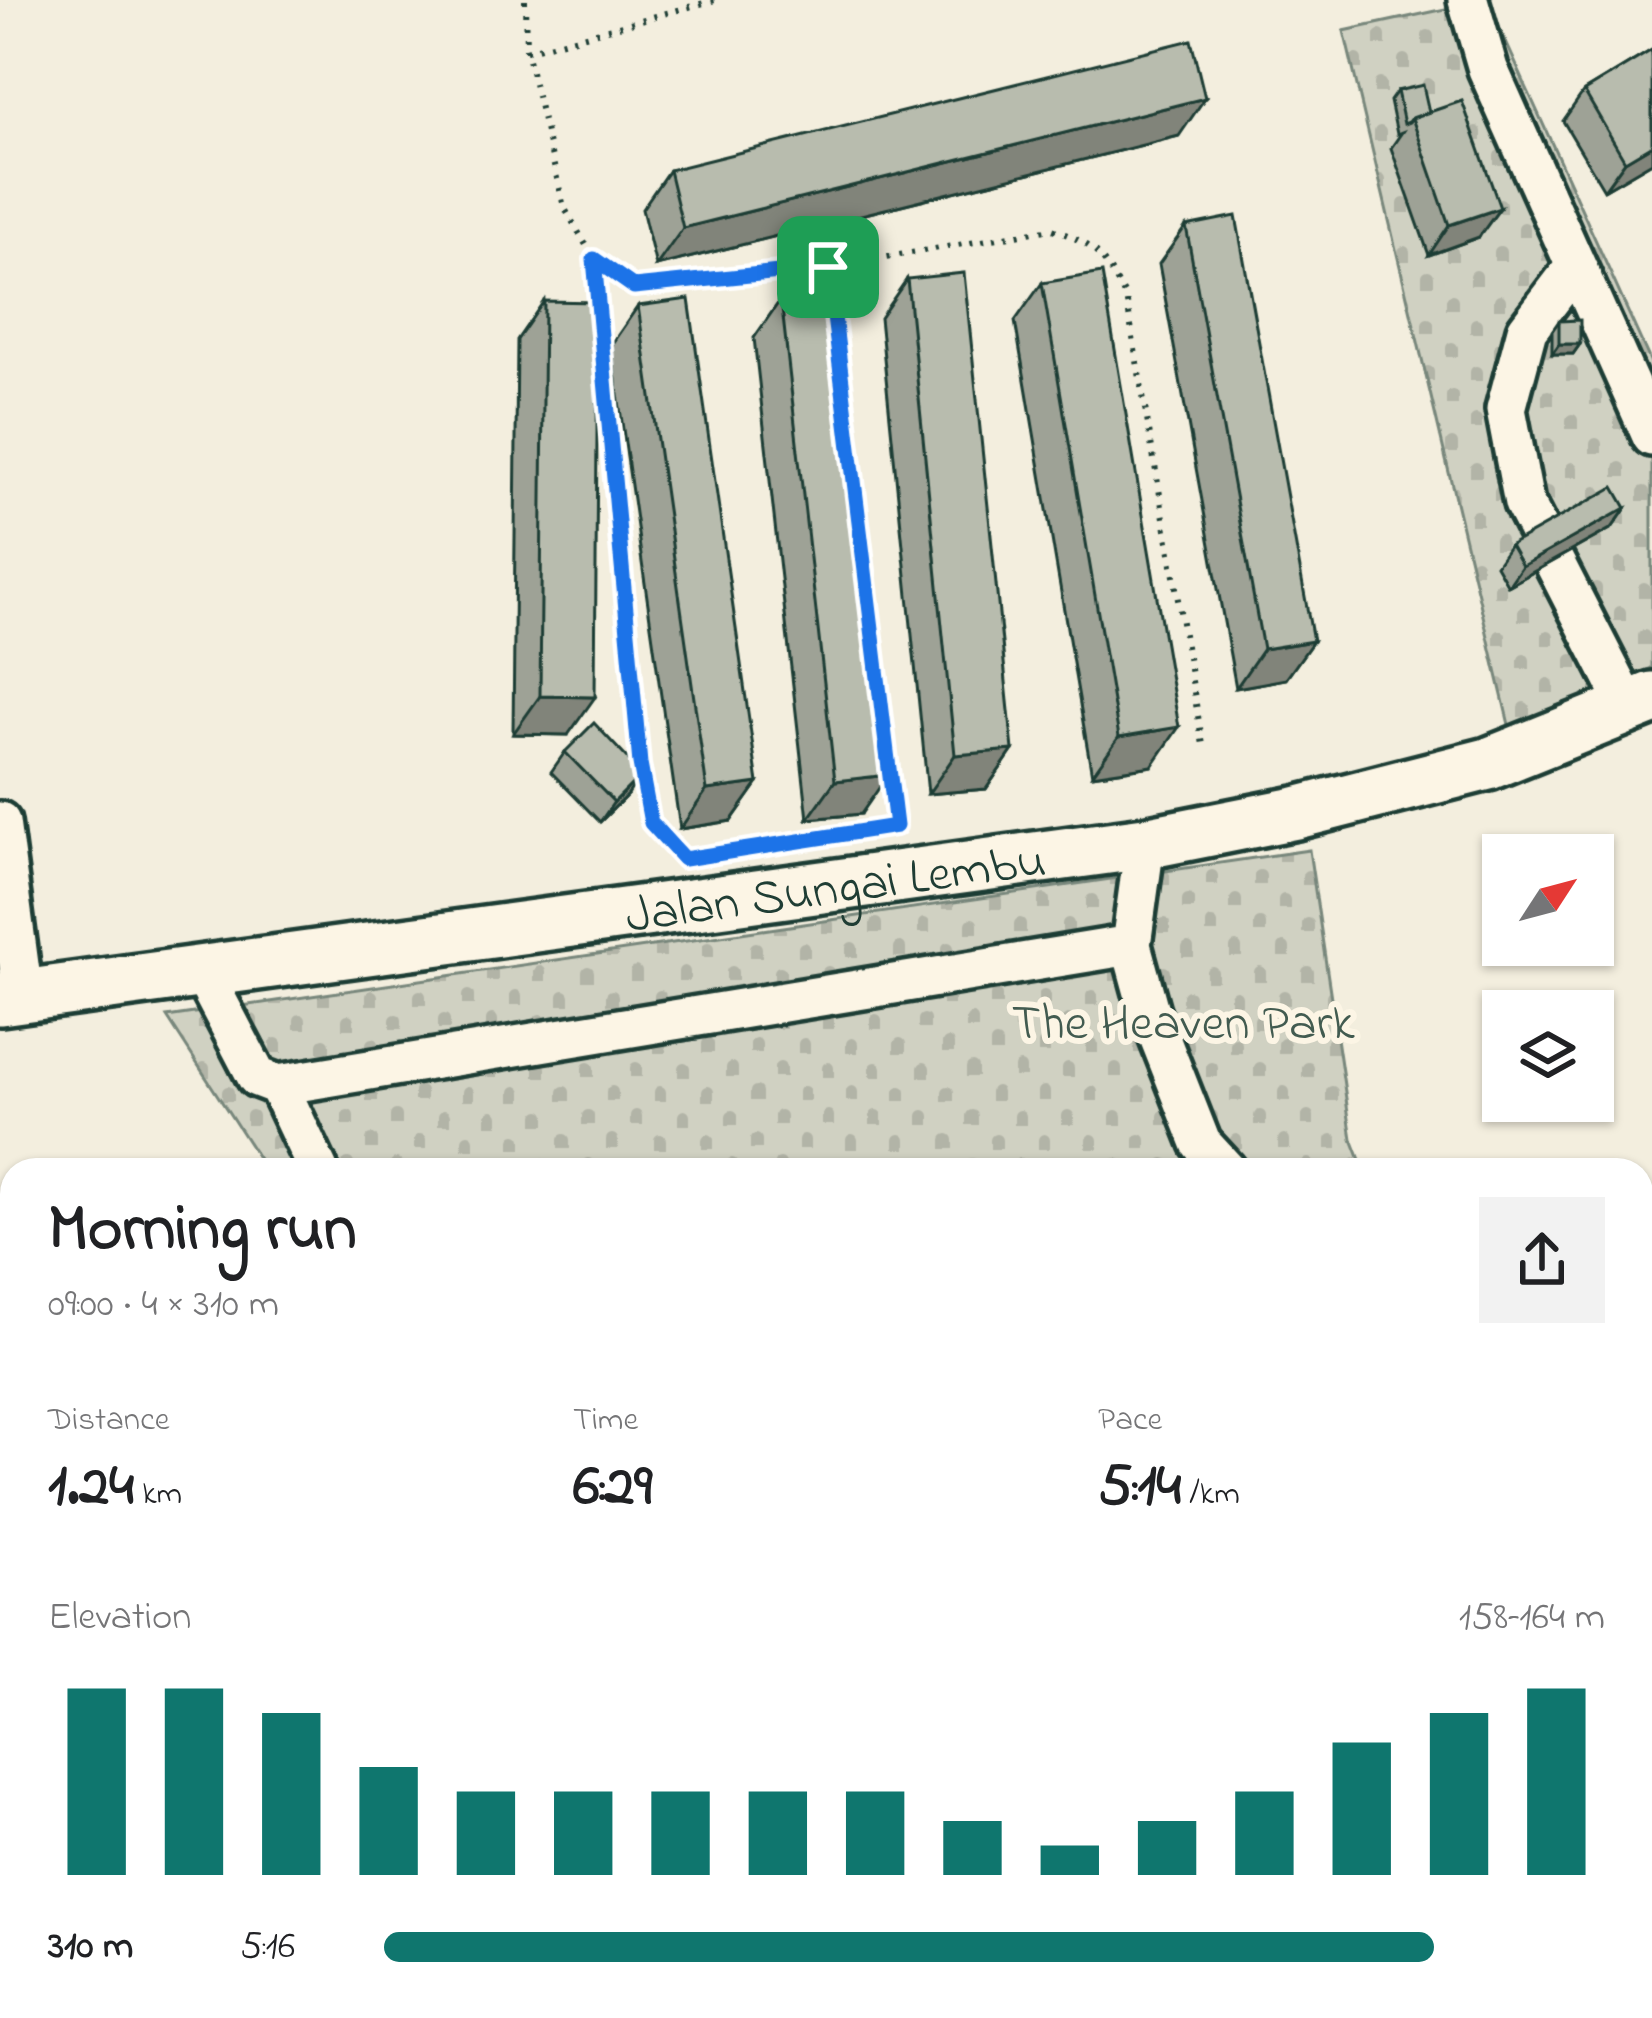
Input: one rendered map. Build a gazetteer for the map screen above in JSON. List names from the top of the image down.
{
  "streets": {
    "main road": ["Jalan Sungai Lembu"]
  },
  "parks": ["The Heaven Park"],
  "north": "top right",
  "page": {
    "heading": ["Morning run", "09:00 · 4 × 310 m"],
    "stats": [
      ["Distance", "1.24 km"],
      ["Time", "6:29"],
      ["Pace", "5:14 /km"]
    ],
    "chart": ["Elevation", "158–164 m"],
    "list": [
      {
        "name": "310 m",
        "note": "5:16"
      }
    ]
  }
}
